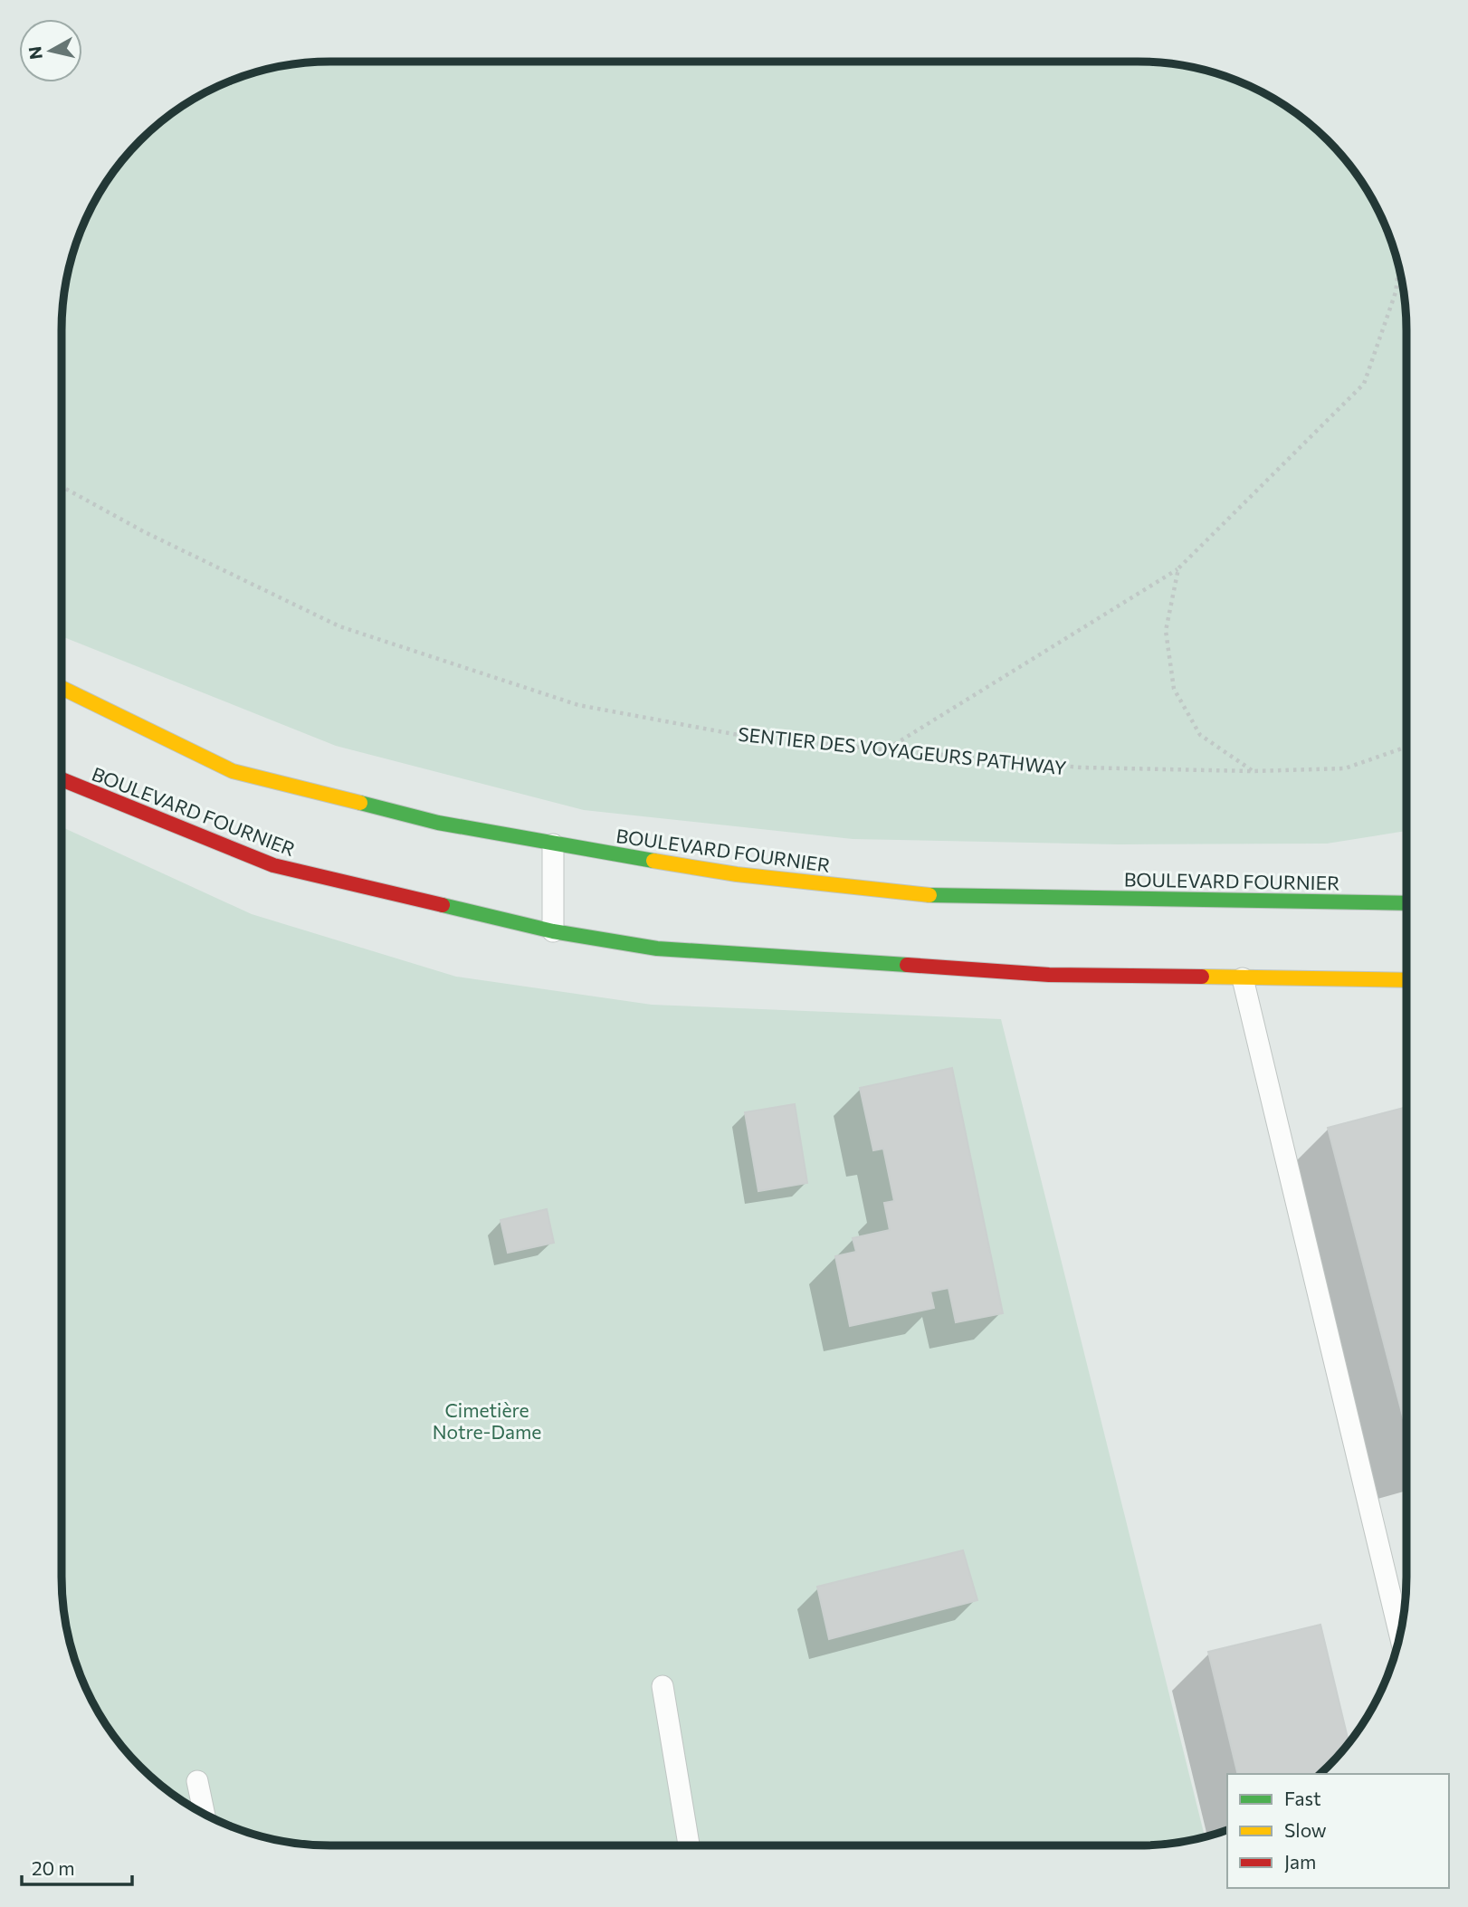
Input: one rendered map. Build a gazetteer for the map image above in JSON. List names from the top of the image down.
{
  "streets": {
    "main road": ["BOULEVARD FOURNIER"],
    "path": ["SENTIER DES VOYAGEURS PATHWAY"]
  },
  "parks": ["Cimetière Notre-Dame"],
  "legend": ["Fast", "Slow", "Jam"],
  "scale_bar": "20 m",
  "north": "left"
}
